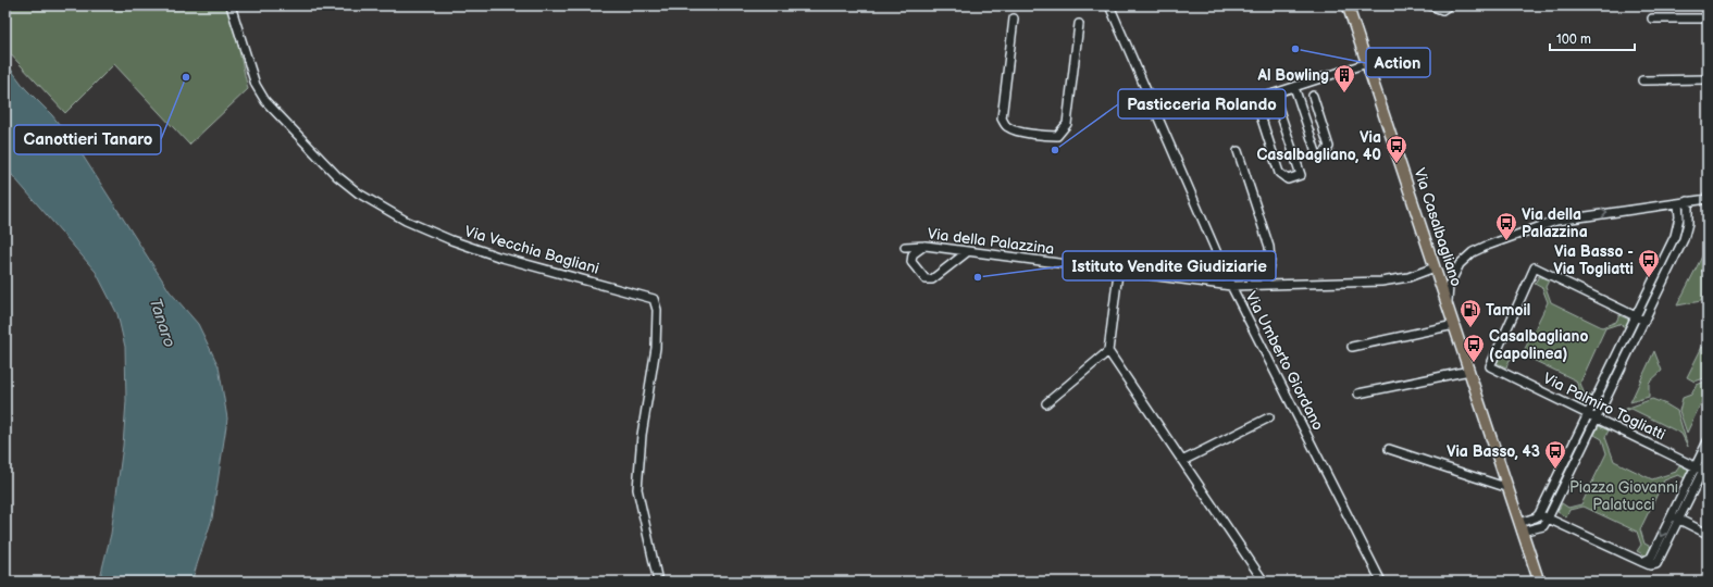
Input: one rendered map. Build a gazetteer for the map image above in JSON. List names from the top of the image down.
{
  "streets": {
    "main road": ["Via Casalbagliano"],
    "street": [
      "Via della Palazzina",
      "Via Vecchia Bagliani",
      "Via Umberto Giordano",
      "Via Palmiro Togliatti"
    ]
  },
  "crossings": [
    ["Via Casalbagliano", "Via della Palazzina"],
    ["Via della Palazzina", "Via Umberto Giordano"]
  ],
  "water": ["Tanaro"],
  "parks": ["Piazza Giovanni Palatucci"],
  "places": {
    "other": [
      "Action",
      "Canottieri Tanaro",
      "Pasticceria Rolando",
      "Istituto Vendite Giudiziarie"
    ],
    "building": ["Al Bowling"],
    "bus stop": [
      "Via Casalbagliano, 40",
      "Via della Palazzina",
      "Via Basso - Via Togliatti",
      "Casalbagliano (capolinea)",
      "Via Basso, 43"
    ],
    "fuel station": ["Tamoil"]
  },
  "scale_bar": "100 m"
}
